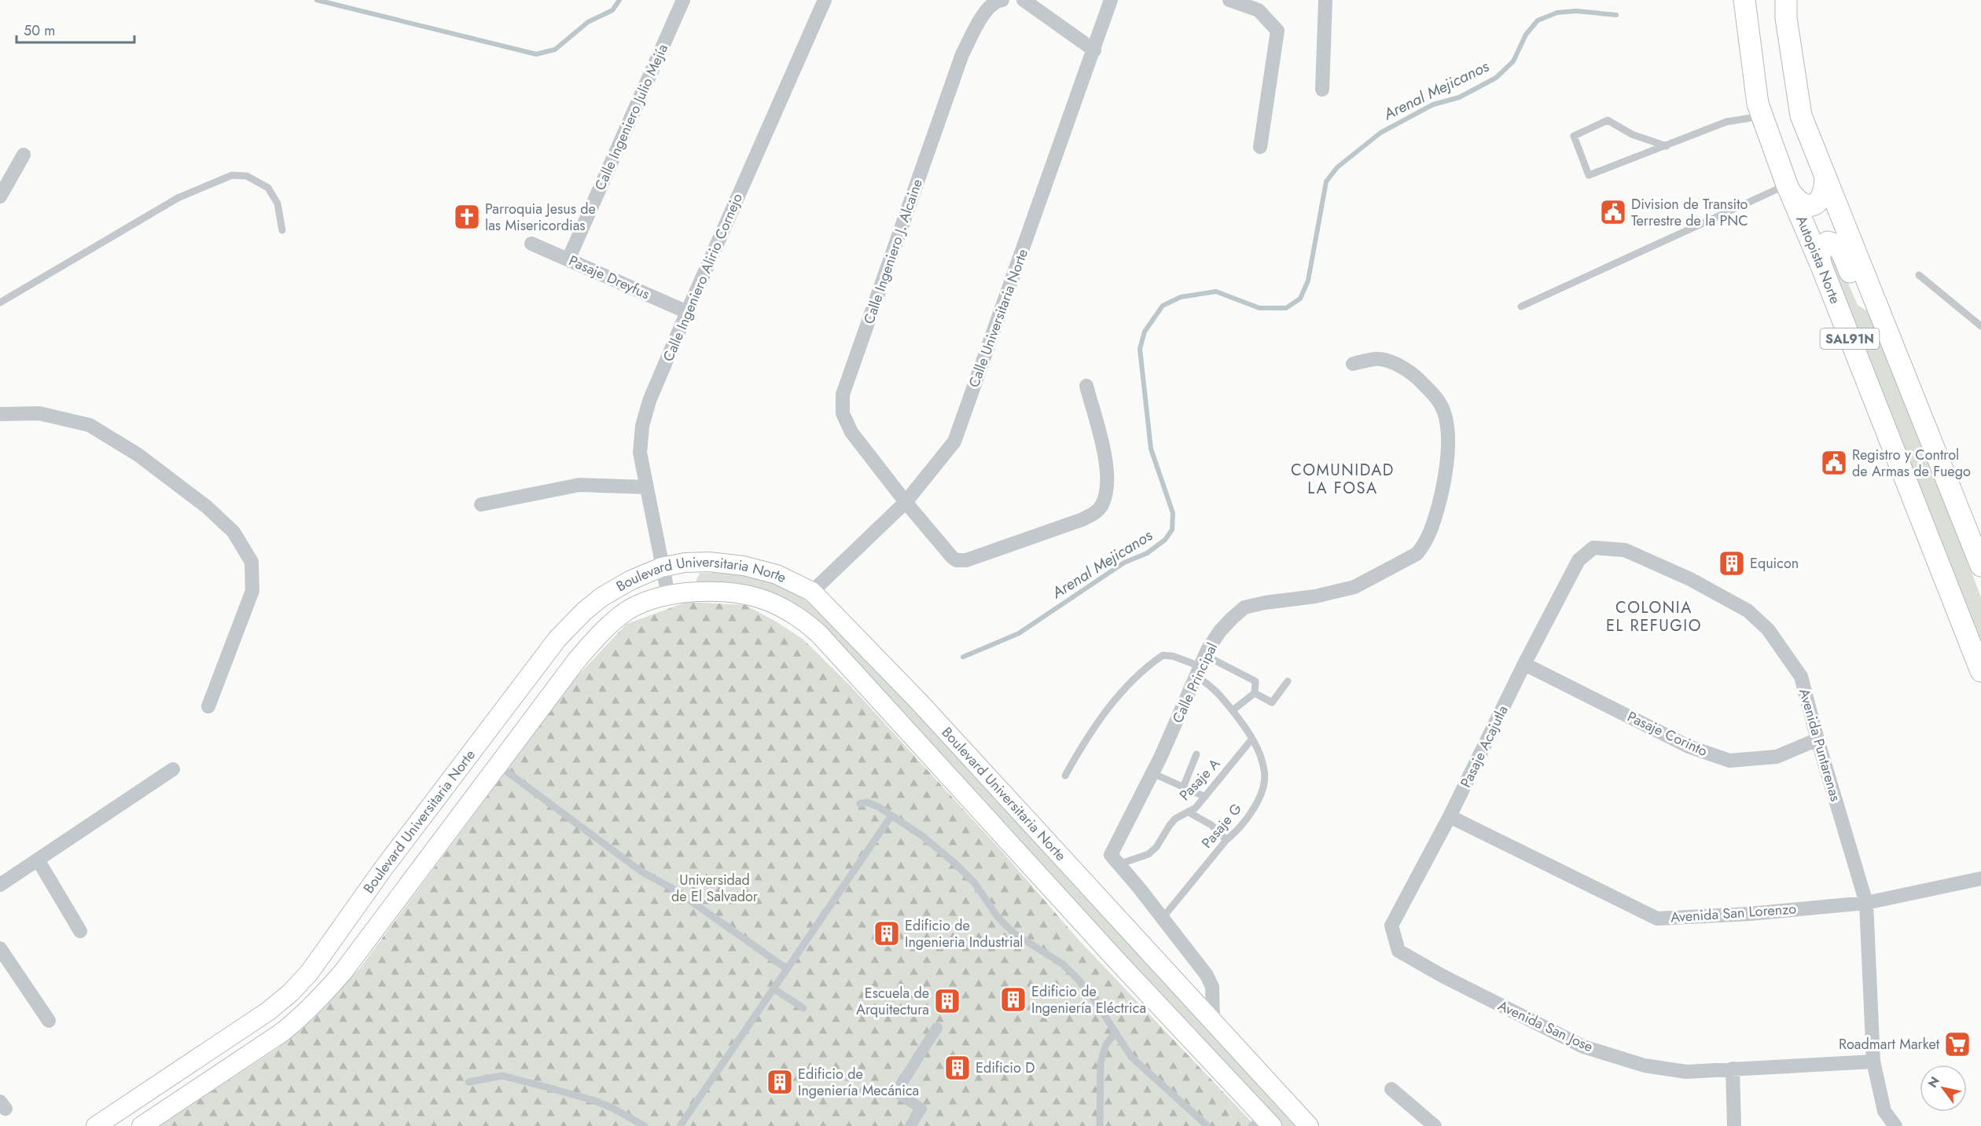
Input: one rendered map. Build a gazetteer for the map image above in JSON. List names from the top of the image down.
{
  "streets": {
    "main road": ["Autopista Norte", "SAL91N", "Boulevard Universitaria Norte"],
    "street": [
      "Calle Ingeniero Julio Mejía",
      "Calle Ingeniero J. Alcaine",
      "Pasaje Dreyfus",
      "Calle Ingeniero Alirio Cornejo",
      "Calle Universitaria Norte",
      "Calle Principal",
      "Pasaje Corinto",
      "Avenida Puntarenas",
      "Pasaje Acajutla",
      "Avenida San Lorenzo",
      "Avenida San Jose"
    ],
    "lane": ["Pasaje A", "Pasaje G"]
  },
  "crossings": [
    ["Calle Ingeniero Julio Mejía", "Pasaje Dreyfus"],
    ["Calle Ingeniero J. Alcaine", "Calle Universitaria Norte"],
    ["Pasaje Dreyfus", "Calle Ingeniero Alirio Cornejo"],
    ["Calle Ingeniero Alirio Cornejo", "Boulevard Universitaria Norte"],
    ["Calle Universitaria Norte", "Boulevard Universitaria Norte"],
    ["Calle Principal", "Pasaje A"],
    ["Calle Principal", "Pasaje G"],
    ["Pasaje Corinto", "Avenida Puntarenas"],
    ["Pasaje Corinto", "Pasaje Acajutla"],
    ["Avenida Puntarenas", "Pasaje Acajutla"],
    ["Avenida Puntarenas", "Avenida San Lorenzo"],
    ["Avenida Puntarenas", "Avenida San Jose"],
    ["Pasaje Acajutla", "Avenida San Lorenzo"],
    ["Pasaje Acajutla", "Avenida San Jose"],
    ["Pasaje A", "Pasaje G"]
  ],
  "districts": ["COMUNIDAD LA FOSA", "COLONIA EL REFUGIO"],
  "water": ["Arenal Mejicanos"],
  "parks": ["Universidad de El Salvador"],
  "places": {
    "public building": ["Division de Transito Terrestre de la PNC", "Registro y Control de Armas de Fuego"],
    "church": ["Parroquia Jesus de las Misericordias"],
    "building": [
      "Equicon",
      "Edificio de Ingenieria Industrial",
      "Edificio de Ingeniería Eléctrica",
      "Escuela de Arquitectura",
      "Edificio D",
      "Edificio de Ingeniería Mecánica"
    ],
    "supermarket": ["Roadmart Market"]
  },
  "scale_bar": "50 m",
  "north": "top left"
}
